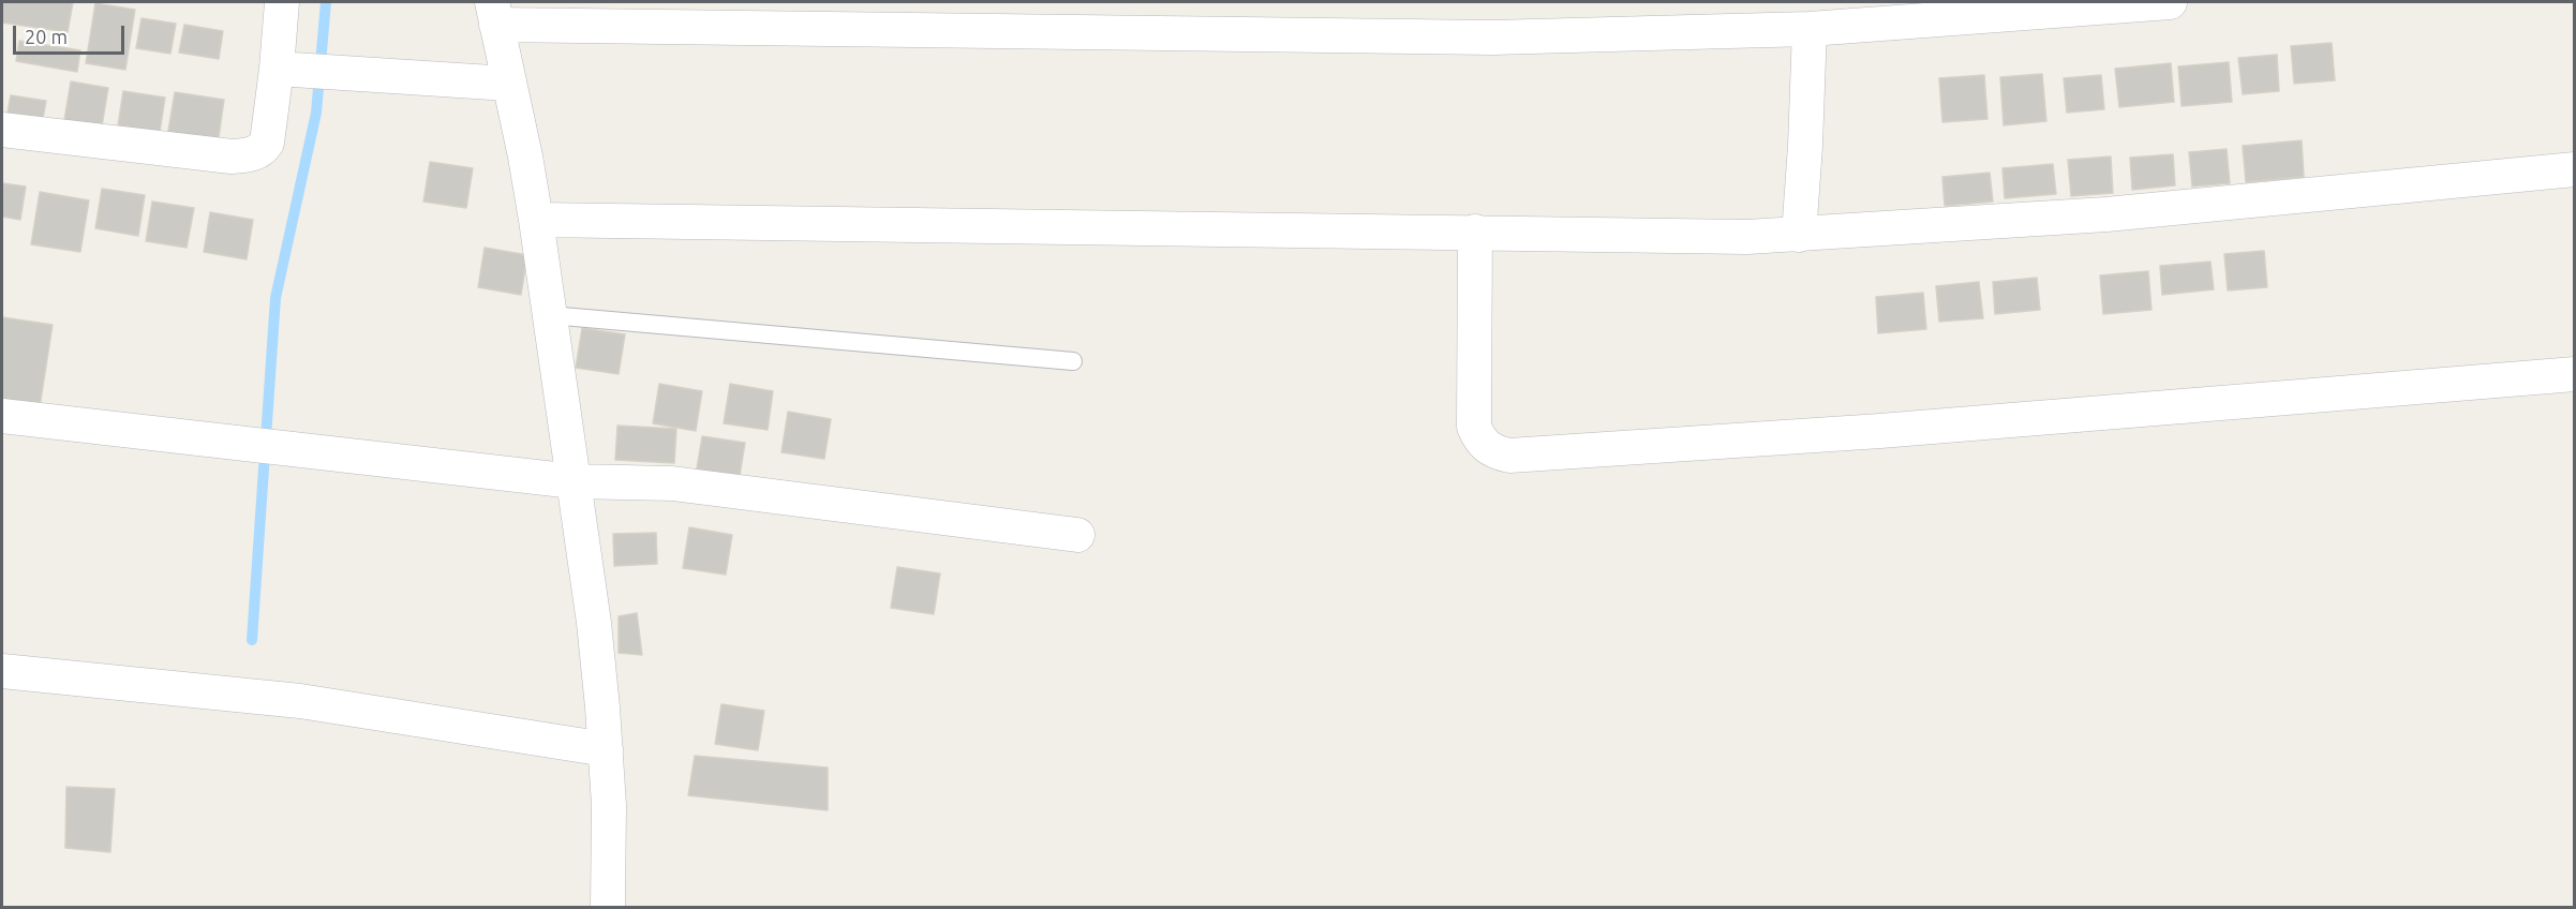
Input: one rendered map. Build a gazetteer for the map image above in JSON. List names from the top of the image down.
{
  "scale_bar": "20 m"
}
